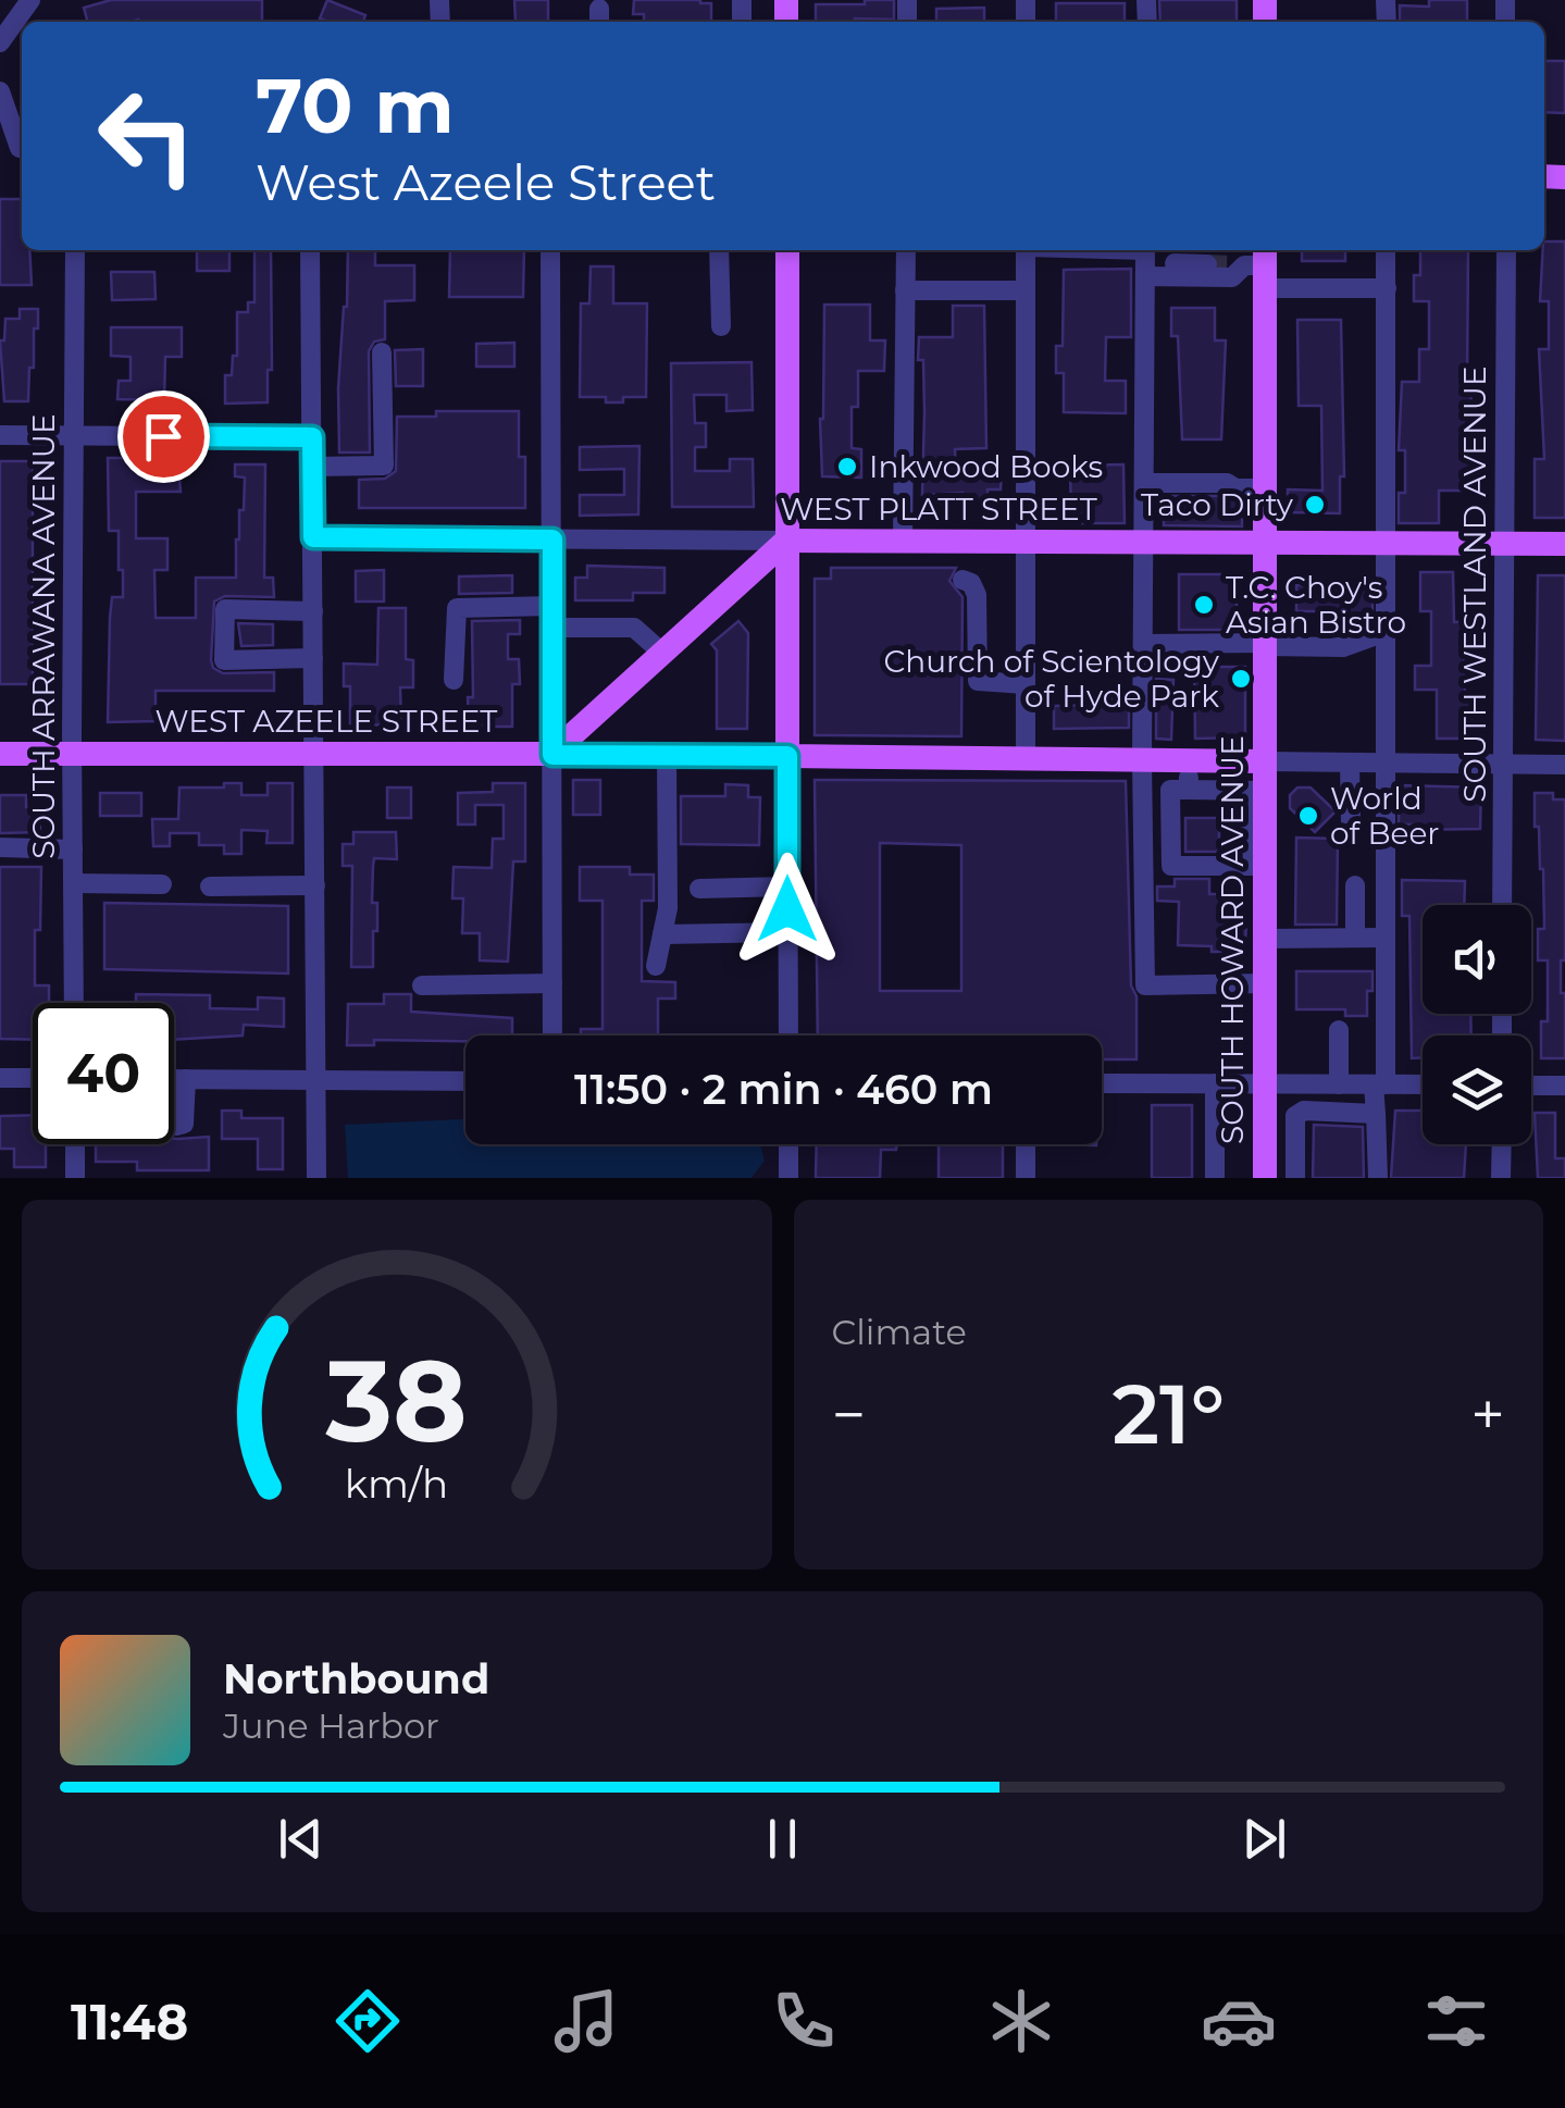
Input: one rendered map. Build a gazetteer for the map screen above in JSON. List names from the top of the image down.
{
  "streets": {
    "main road": ["WEST PLATT STREET", "WEST AZEELE STREET", "SOUTH HOWARD AVENUE"],
    "street": ["SOUTH WESTLAND AVENUE", "SOUTH ARRAWANA AVENUE"]
  },
  "crossings": [
    ["WEST PLATT STREET", "SOUTH WESTLAND AVENUE"],
    ["WEST PLATT STREET", "SOUTH HOWARD AVENUE"],
    ["SOUTH WESTLAND AVENUE", "WEST AZEELE STREET"],
    ["SOUTH ARRAWANA AVENUE", "WEST AZEELE STREET"],
    ["WEST AZEELE STREET", "SOUTH HOWARD AVENUE"]
  ],
  "places": [
    "Inkwood Books",
    "Taco Dirty",
    "T.C. Choy's Asian Bistro",
    "Church of Scientology of Hyde Park",
    "World of Beer"
  ],
  "page": {
    "turn": ["70 m", "West Azeele Street"],
    "limit": "40",
    "trip": "11:50 · 2 min · 460 m",
    "tile": "Climate",
    "heat": ["−", "21°", "+"],
    "song": ["Northbound", "June Harbor"],
    "tabs": "11:48",
    "gauge": ["38", "km/h"]
  }
}
